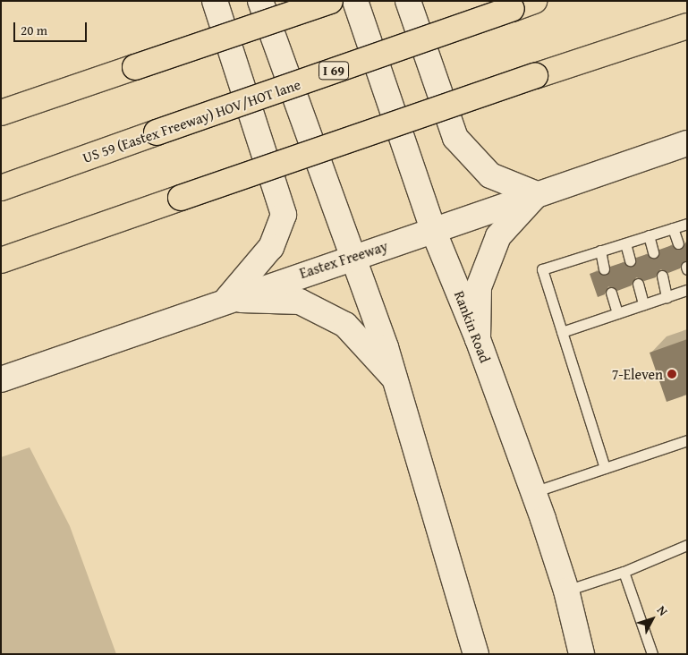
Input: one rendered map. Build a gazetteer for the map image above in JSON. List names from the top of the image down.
{
  "streets": {
    "highway": ["I 69", "US 59 (Eastex Freeway) HOV/HOT lane"],
    "main road": ["Eastex Freeway", "Rankin Road"]
  },
  "crossings": [
    ["Eastex Freeway", "Rankin Road"]
  ],
  "places": ["7-Eleven"],
  "scale_bar": "20 m",
  "north": "top right"
}
